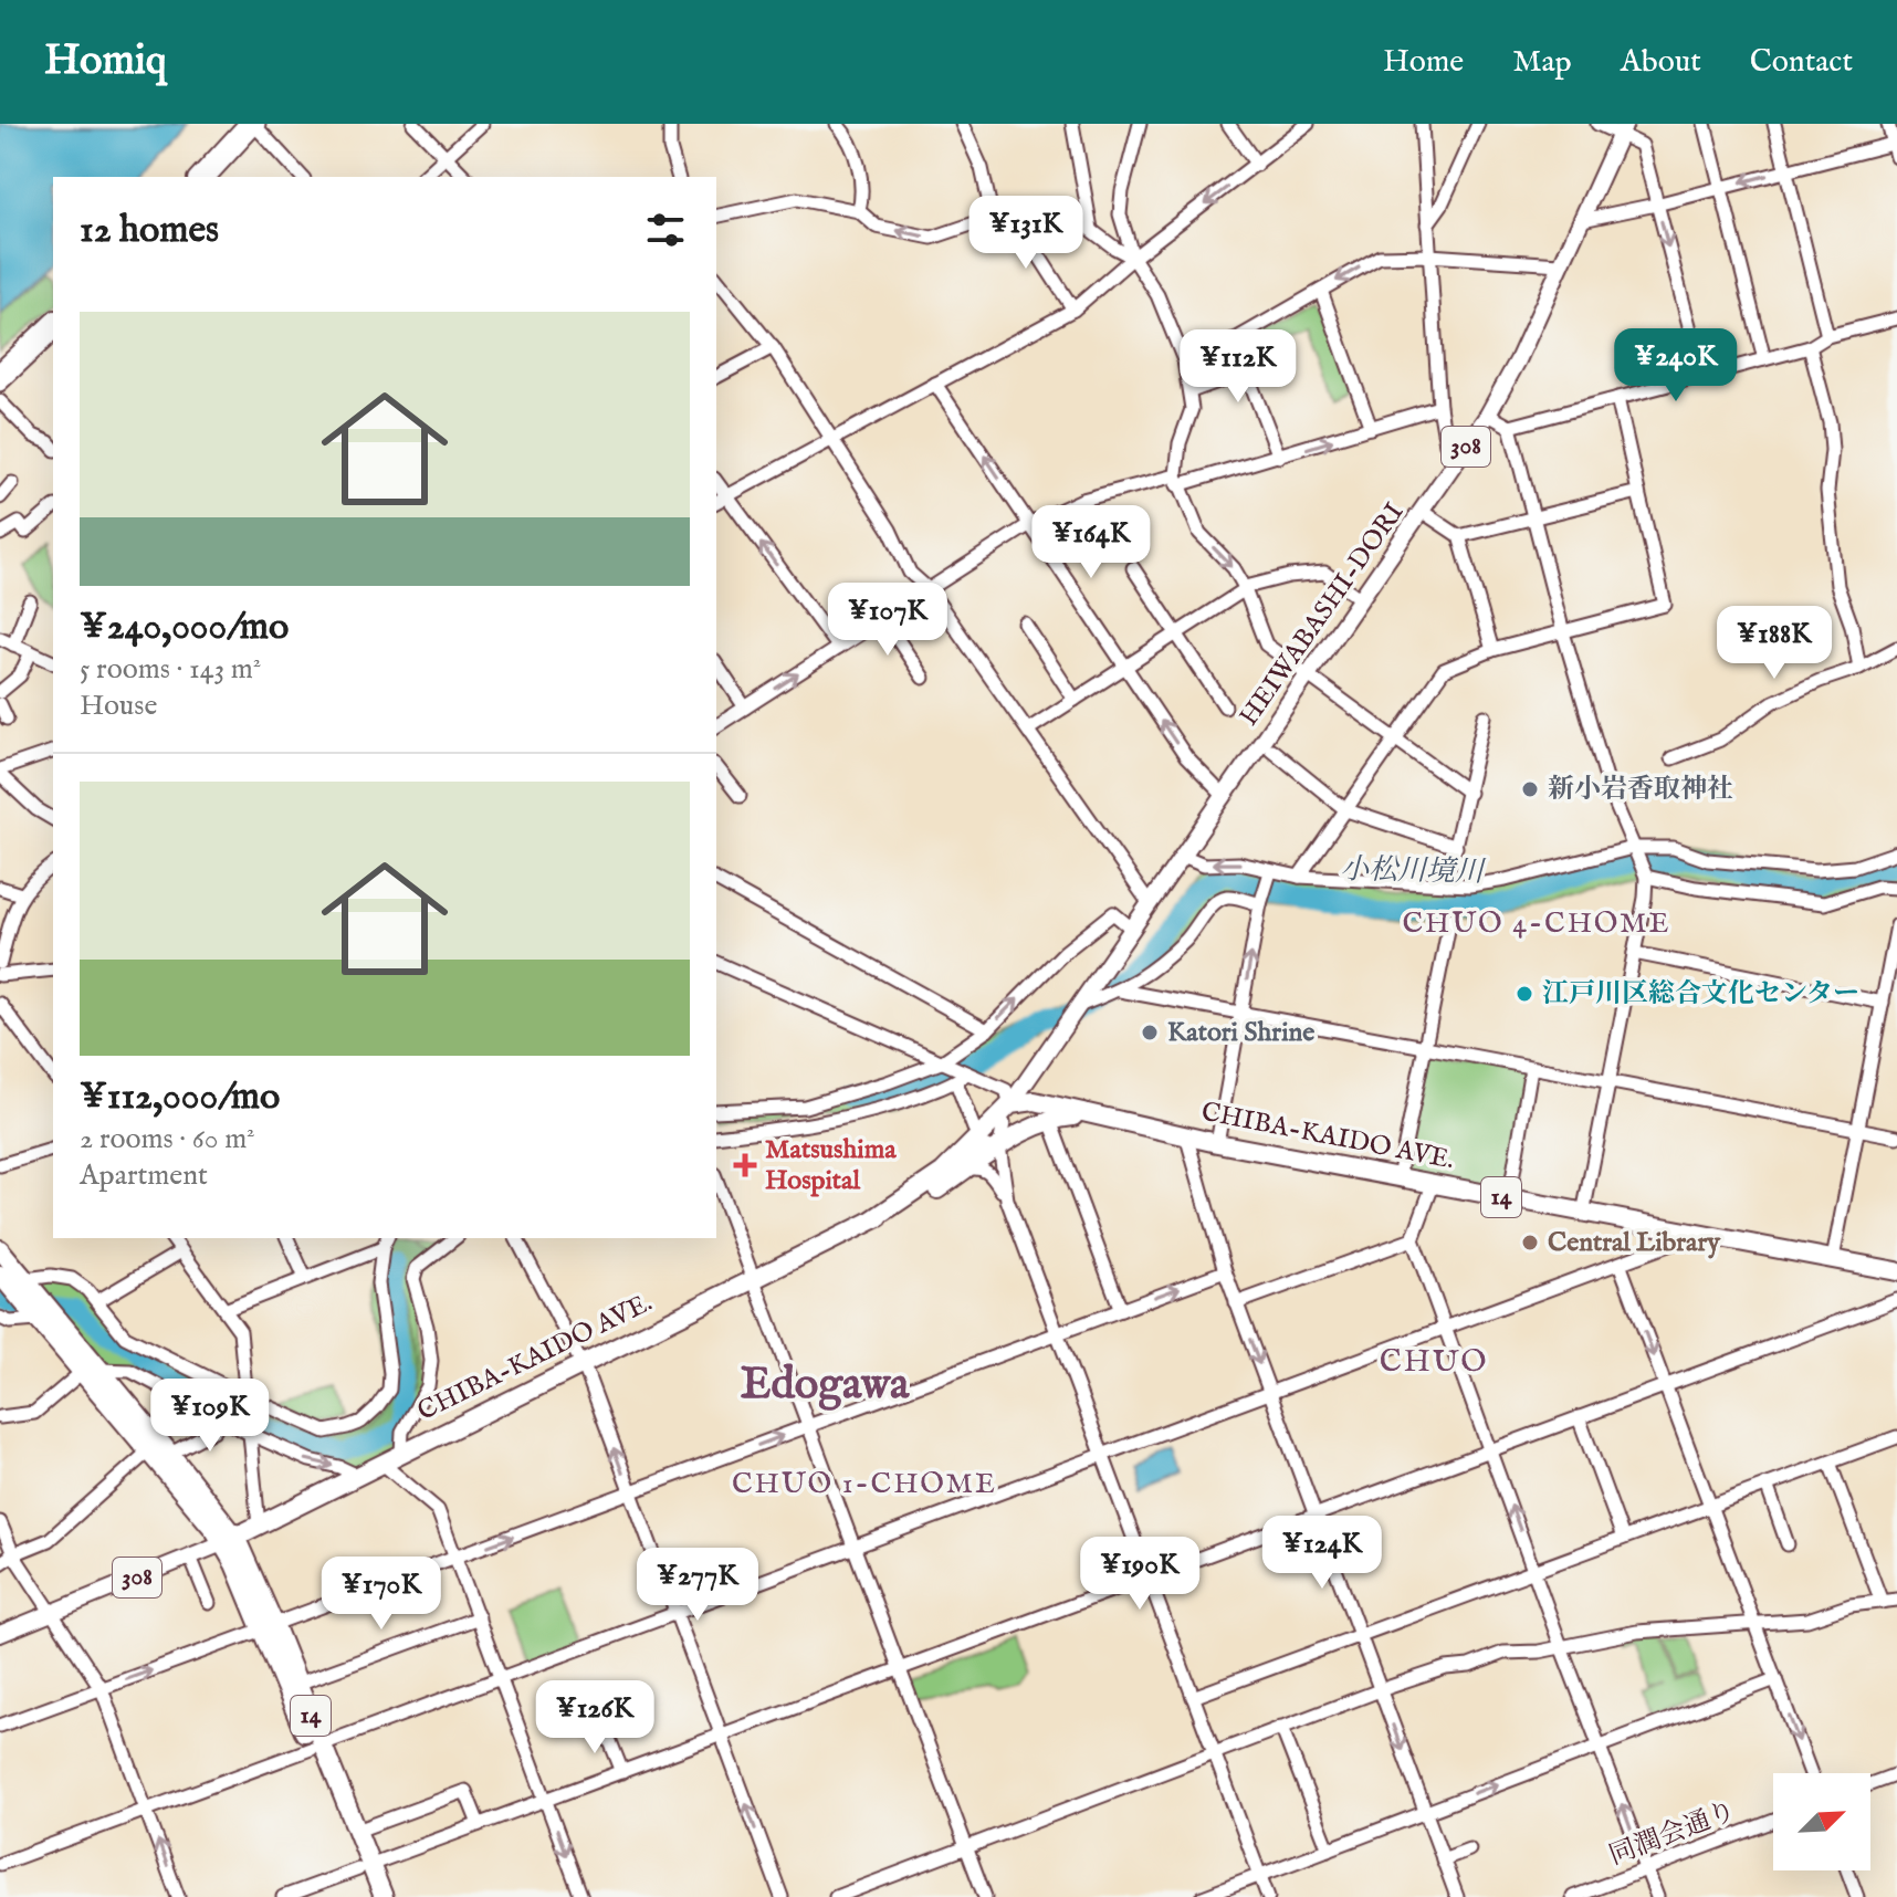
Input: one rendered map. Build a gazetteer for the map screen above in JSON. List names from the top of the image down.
{
  "streets": {
    "highway": ["CHIBA-KAIDO AVE.", "14"],
    "main road": ["308", "HEIWABASHI-DORI"],
    "street": ["同潤会通り"]
  },
  "crossings": [
    ["308", "CHIBA-KAIDO AVE."],
    ["308", "14"],
    ["HEIWABASHI-DORI", "CHIBA-KAIDO AVE."],
    ["CHIBA-KAIDO AVE.", "14"]
  ],
  "districts": [
    "CHUO 4-CHOME",
    "CHUO",
    "Edogawa",
    "CHUO 1-CHOME"
  ],
  "water": ["小松川境川"],
  "places": {
    "other": [
      "新小岩香取神社",
      "江戸川区総合文化センター",
      "Katori Shrine",
      "Central Library"
    ],
    "health": ["Matsushima Hospital"]
  },
  "north": "top right",
  "page": {
    "header": "Homiq",
    "nav": [
      "Home",
      "Map",
      "About",
      "Contact"
    ],
    "heading": "12 homes",
    "price": [
      "¥131K",
      "¥240K",
      "¥112K",
      "¥164K",
      "¥107K",
      "¥188K",
      "¥109K",
      "¥124K",
      "¥190K",
      "¥277K",
      "¥170K",
      "¥126K"
    ],
    "list": [
      {
        "name": "¥240,000/mo",
        "note": "5 rooms · 143 m² · House"
      },
      {
        "name": "¥112,000/mo",
        "note": "2 rooms · 60 m² · Apartment"
      }
    ]
  }
}
